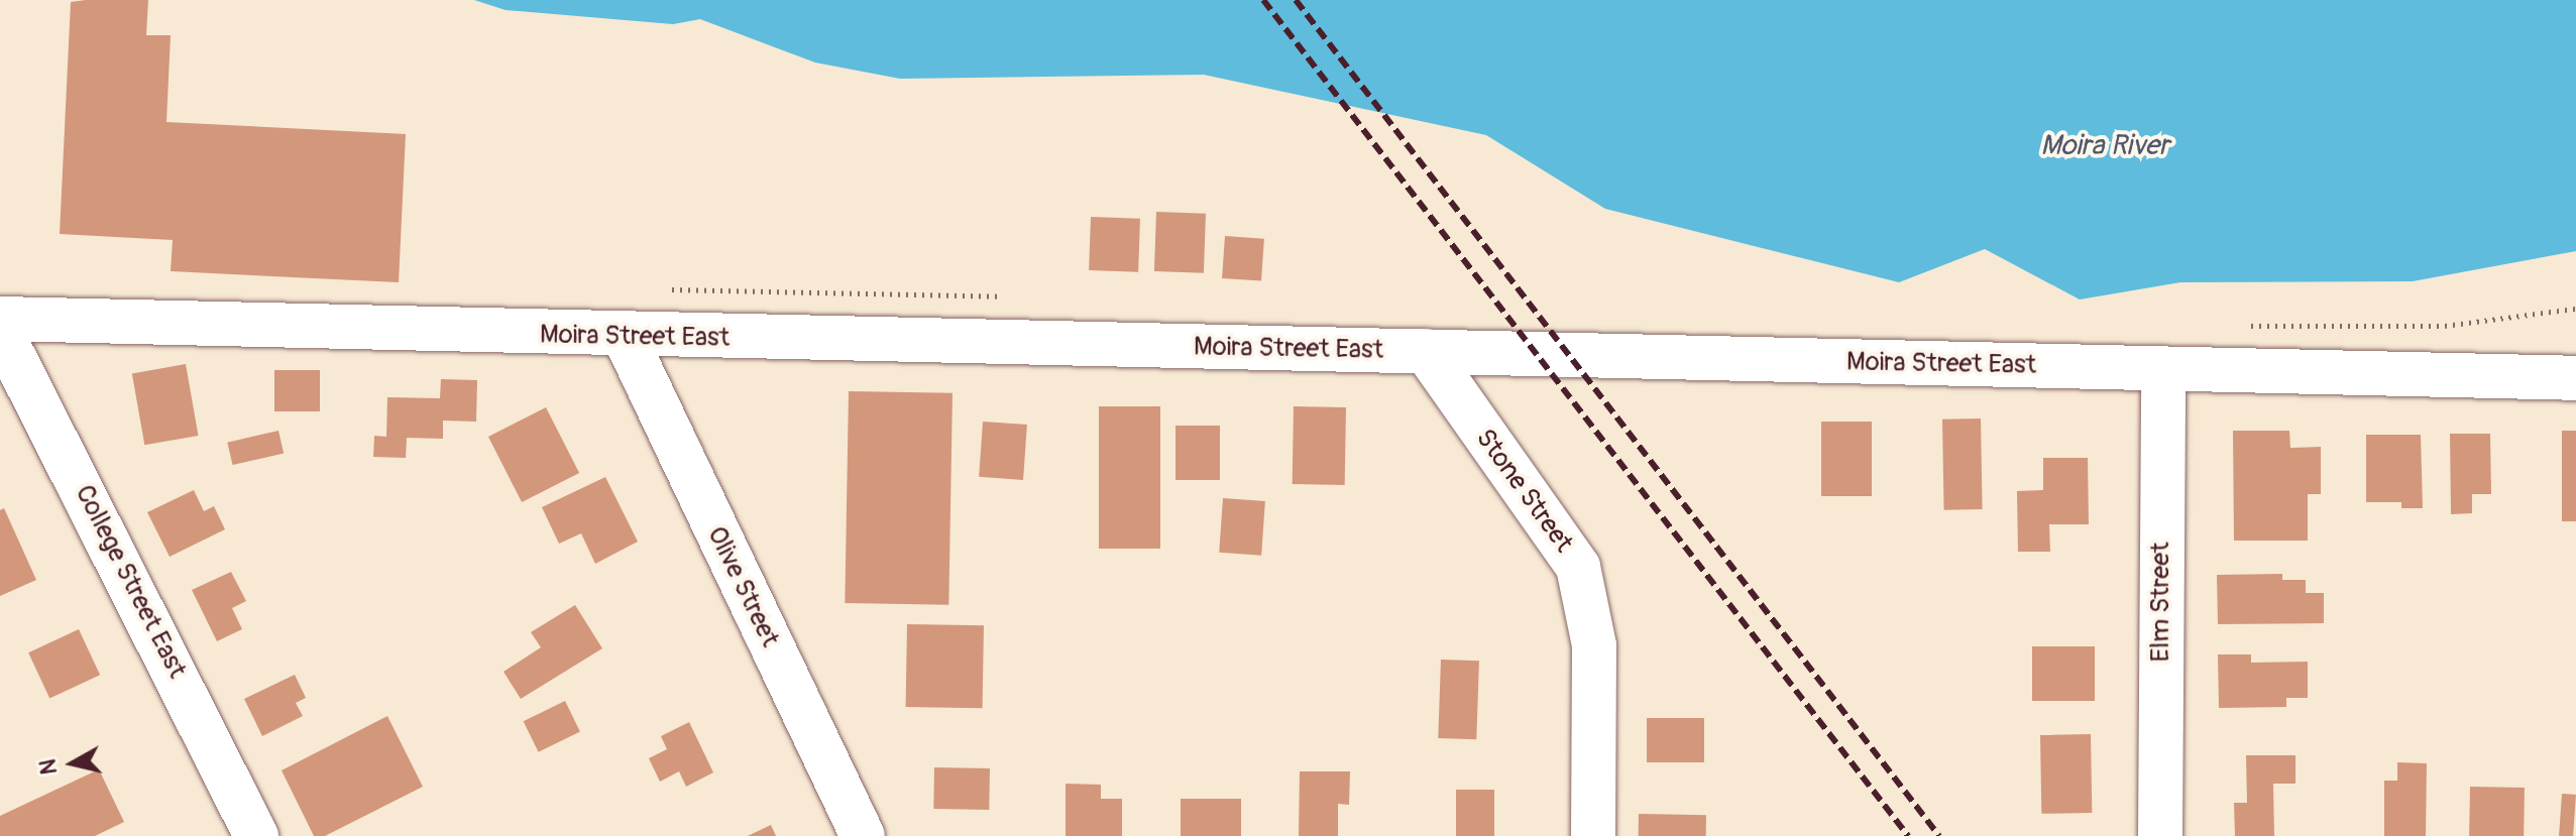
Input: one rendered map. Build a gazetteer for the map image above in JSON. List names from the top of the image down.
{
  "streets": {
    "street": [
      "Moira Street East",
      "Stone Street",
      "College Street East",
      "Olive Street",
      "Elm Street"
    ]
  },
  "crossings": [
    ["Moira Street East", "Stone Street"],
    ["Moira Street East", "Olive Street"],
    ["Moira Street East", "Elm Street"]
  ],
  "water": ["Moira River"],
  "north": "left"
}
